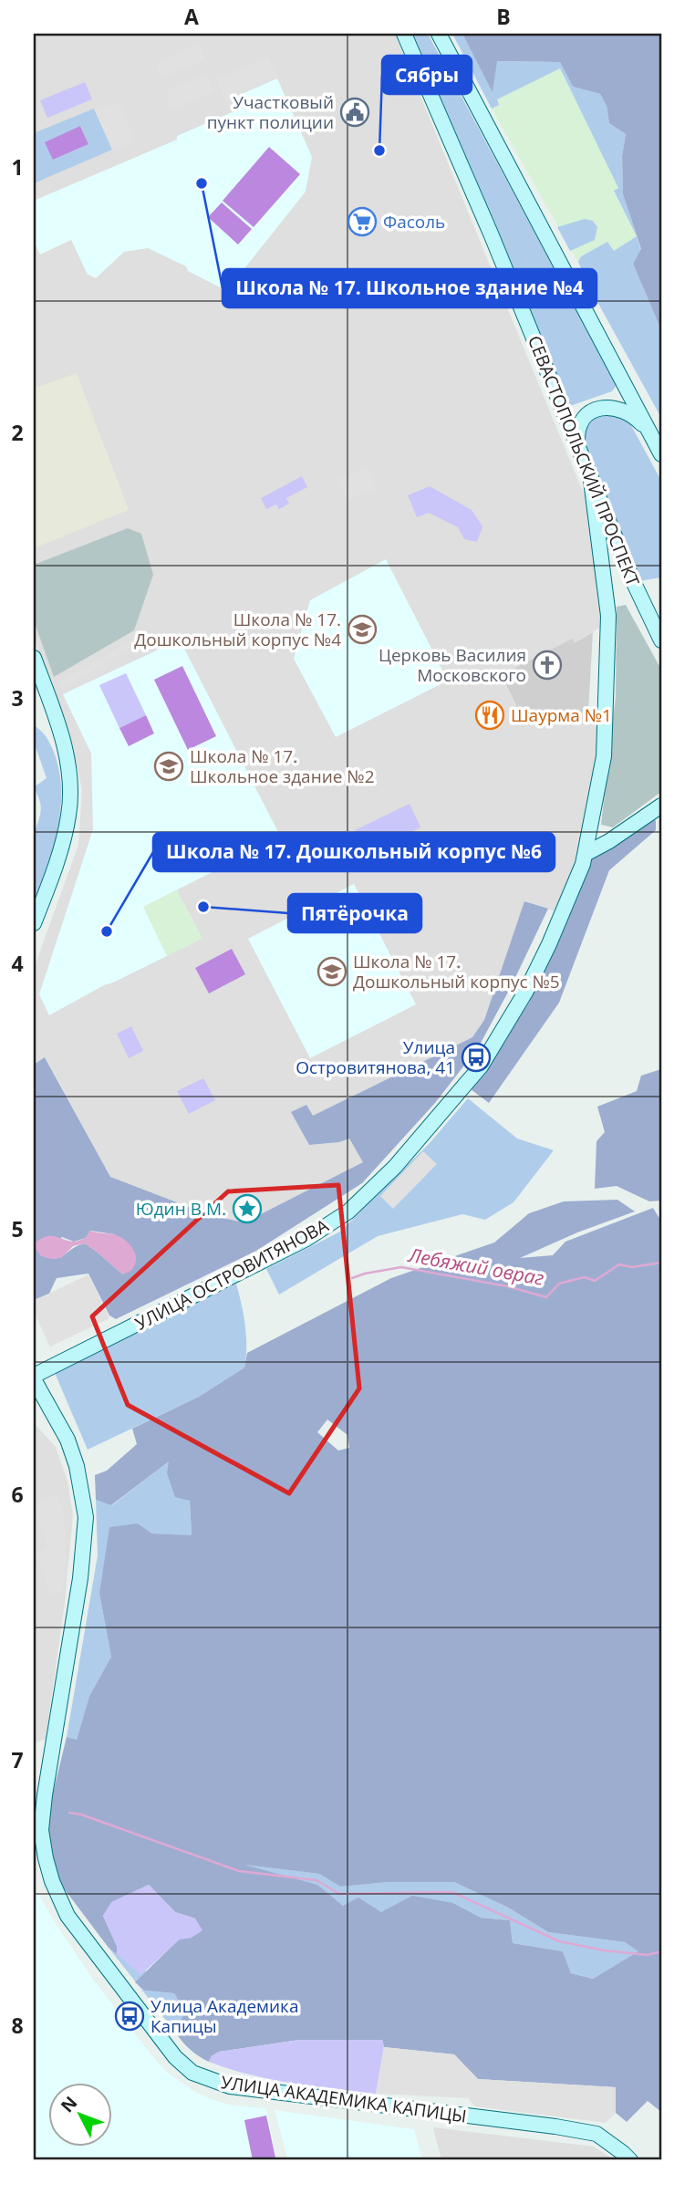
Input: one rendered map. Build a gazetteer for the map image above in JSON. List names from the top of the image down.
{
  "streets": {
    "main road": ["СЕВАСТОПОЛЬСКИЙ ПРОСПЕКТ", "УЛИЦА ОСТРОВИТЯНОВА", "УЛИЦА АКАДЕМИКА КАПИЦЫ"]
  },
  "crossings": [
    ["СЕВАСТОПОЛЬСКИЙ ПРОСПЕКТ", "УЛИЦА ОСТРОВИТЯНОВА"],
    ["УЛИЦА ОСТРОВИТЯНОВА", "УЛИЦА АКАДЕМИКА КАПИЦЫ"]
  ],
  "water": ["Лебяжий овраг"],
  "places": {
    "public building": ["Участковый пункт полиции"],
    "other": [
      "Сябры",
      "Школа № 17. Школьное здание №4",
      "Пятёрочка",
      "Школа № 17. Дошкольный корпус №6"
    ],
    "supermarket": ["Фасоль"],
    "school or university": ["Школа № 17. Дошкольный корпус №4", "Школа № 17. Школьное здание №2", "Школа № 17. Дошкольный корпус №5"],
    "church": ["Церковь Василия Московского"],
    "restaurant": ["Шаурма №1"],
    "bus stop": ["Улица Островитянова, 41", "Улица Академика Капицы"],
    "place": ["Юдин В.М."]
  },
  "north": "top left",
  "grid": {
    "columns": ["A", "B"],
    "rows": [
      "1",
      "2",
      "3",
      "4",
      "5",
      "6",
      "7",
      "8"
    ]
  }
}
